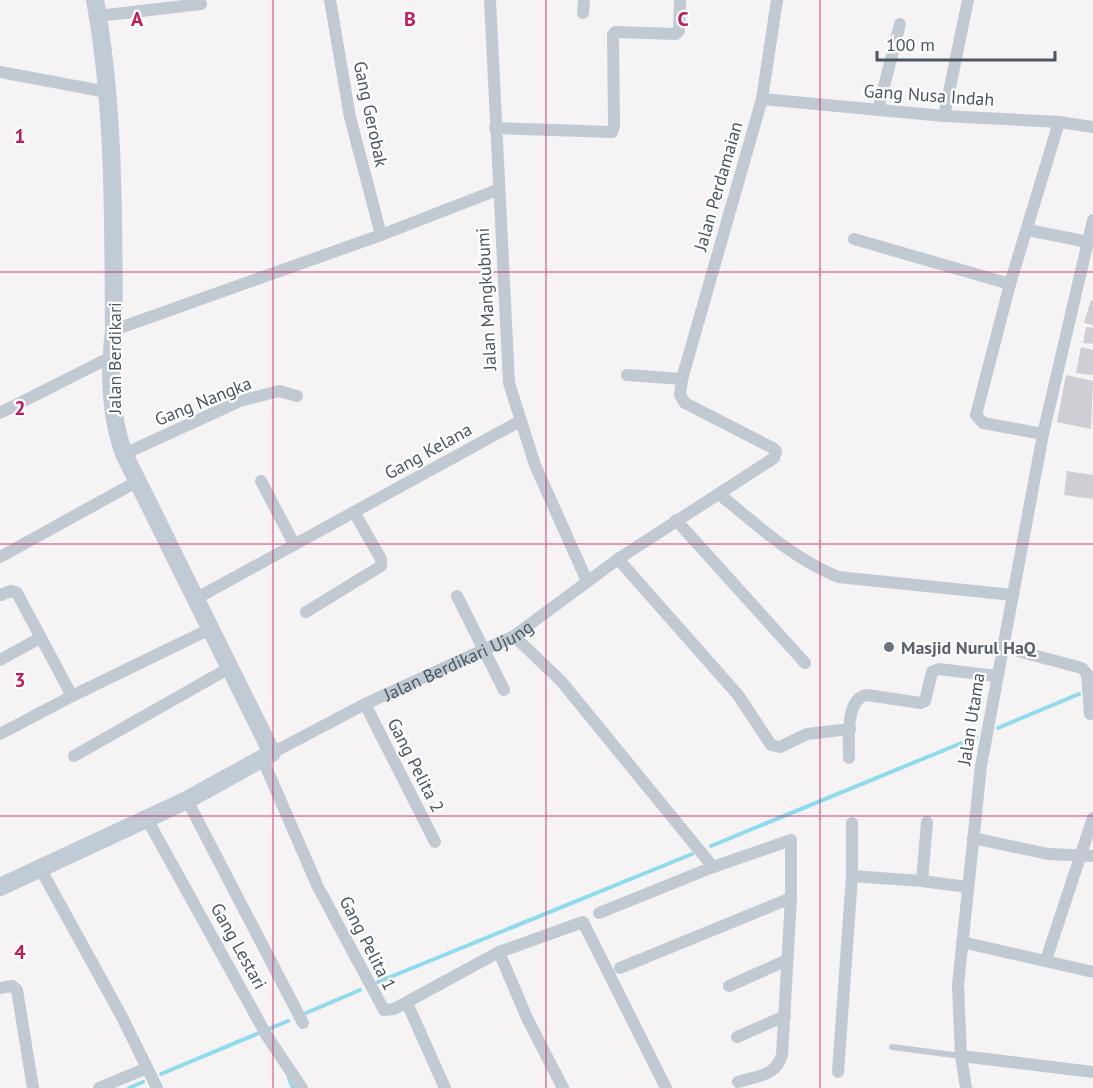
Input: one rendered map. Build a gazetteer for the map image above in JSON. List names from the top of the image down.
{
  "streets": {
    "street": [
      "Gang Nusa Indah",
      "Gang Gerobak",
      "Jalan Perdamaian",
      "Jalan Mangkubumi",
      "Jalan Berdikari",
      "Gang Nangka",
      "Gang Kelana",
      "Jalan Berdikari Ujung",
      "Jalan Utama",
      "Gang Pelita 2",
      "Gang Pelita 1",
      "Gang Lestari"
    ]
  },
  "crossings": [
    ["Gang Nusa Indah", "Jalan Perdamaian"],
    ["Jalan Perdamaian", "Jalan Berdikari Ujung"],
    ["Jalan Mangkubumi", "Gang Kelana"],
    ["Jalan Mangkubumi", "Jalan Berdikari Ujung"],
    ["Jalan Berdikari", "Gang Nangka"],
    ["Jalan Berdikari", "Gang Kelana"],
    ["Jalan Berdikari", "Jalan Berdikari Ujung"],
    ["Jalan Berdikari", "Gang Pelita 1"],
    ["Jalan Berdikari Ujung", "Gang Pelita 2"],
    ["Jalan Berdikari Ujung", "Gang Pelita 1"],
    ["Jalan Berdikari Ujung", "Gang Lestari"]
  ],
  "places": ["Masjid Nurul HaQ"],
  "scale_bar": "100 m",
  "grid": {
    "columns": ["A", "B", "C"],
    "rows": [
      "1",
      "2",
      "3",
      "4"
    ]
  }
}
